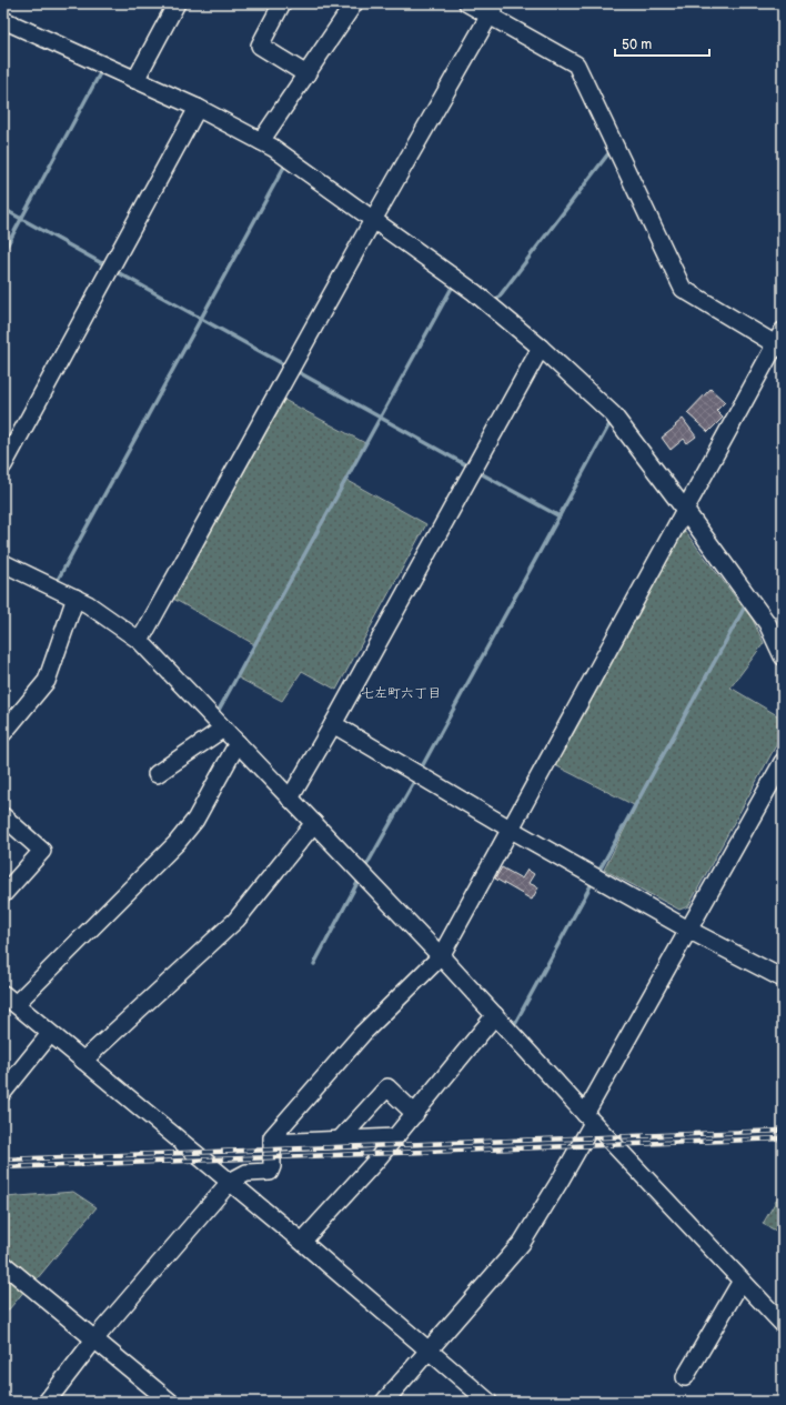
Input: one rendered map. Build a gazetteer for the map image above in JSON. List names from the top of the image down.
{
  "districts": ["七左町六丁目"],
  "scale_bar": "50 m"
}
